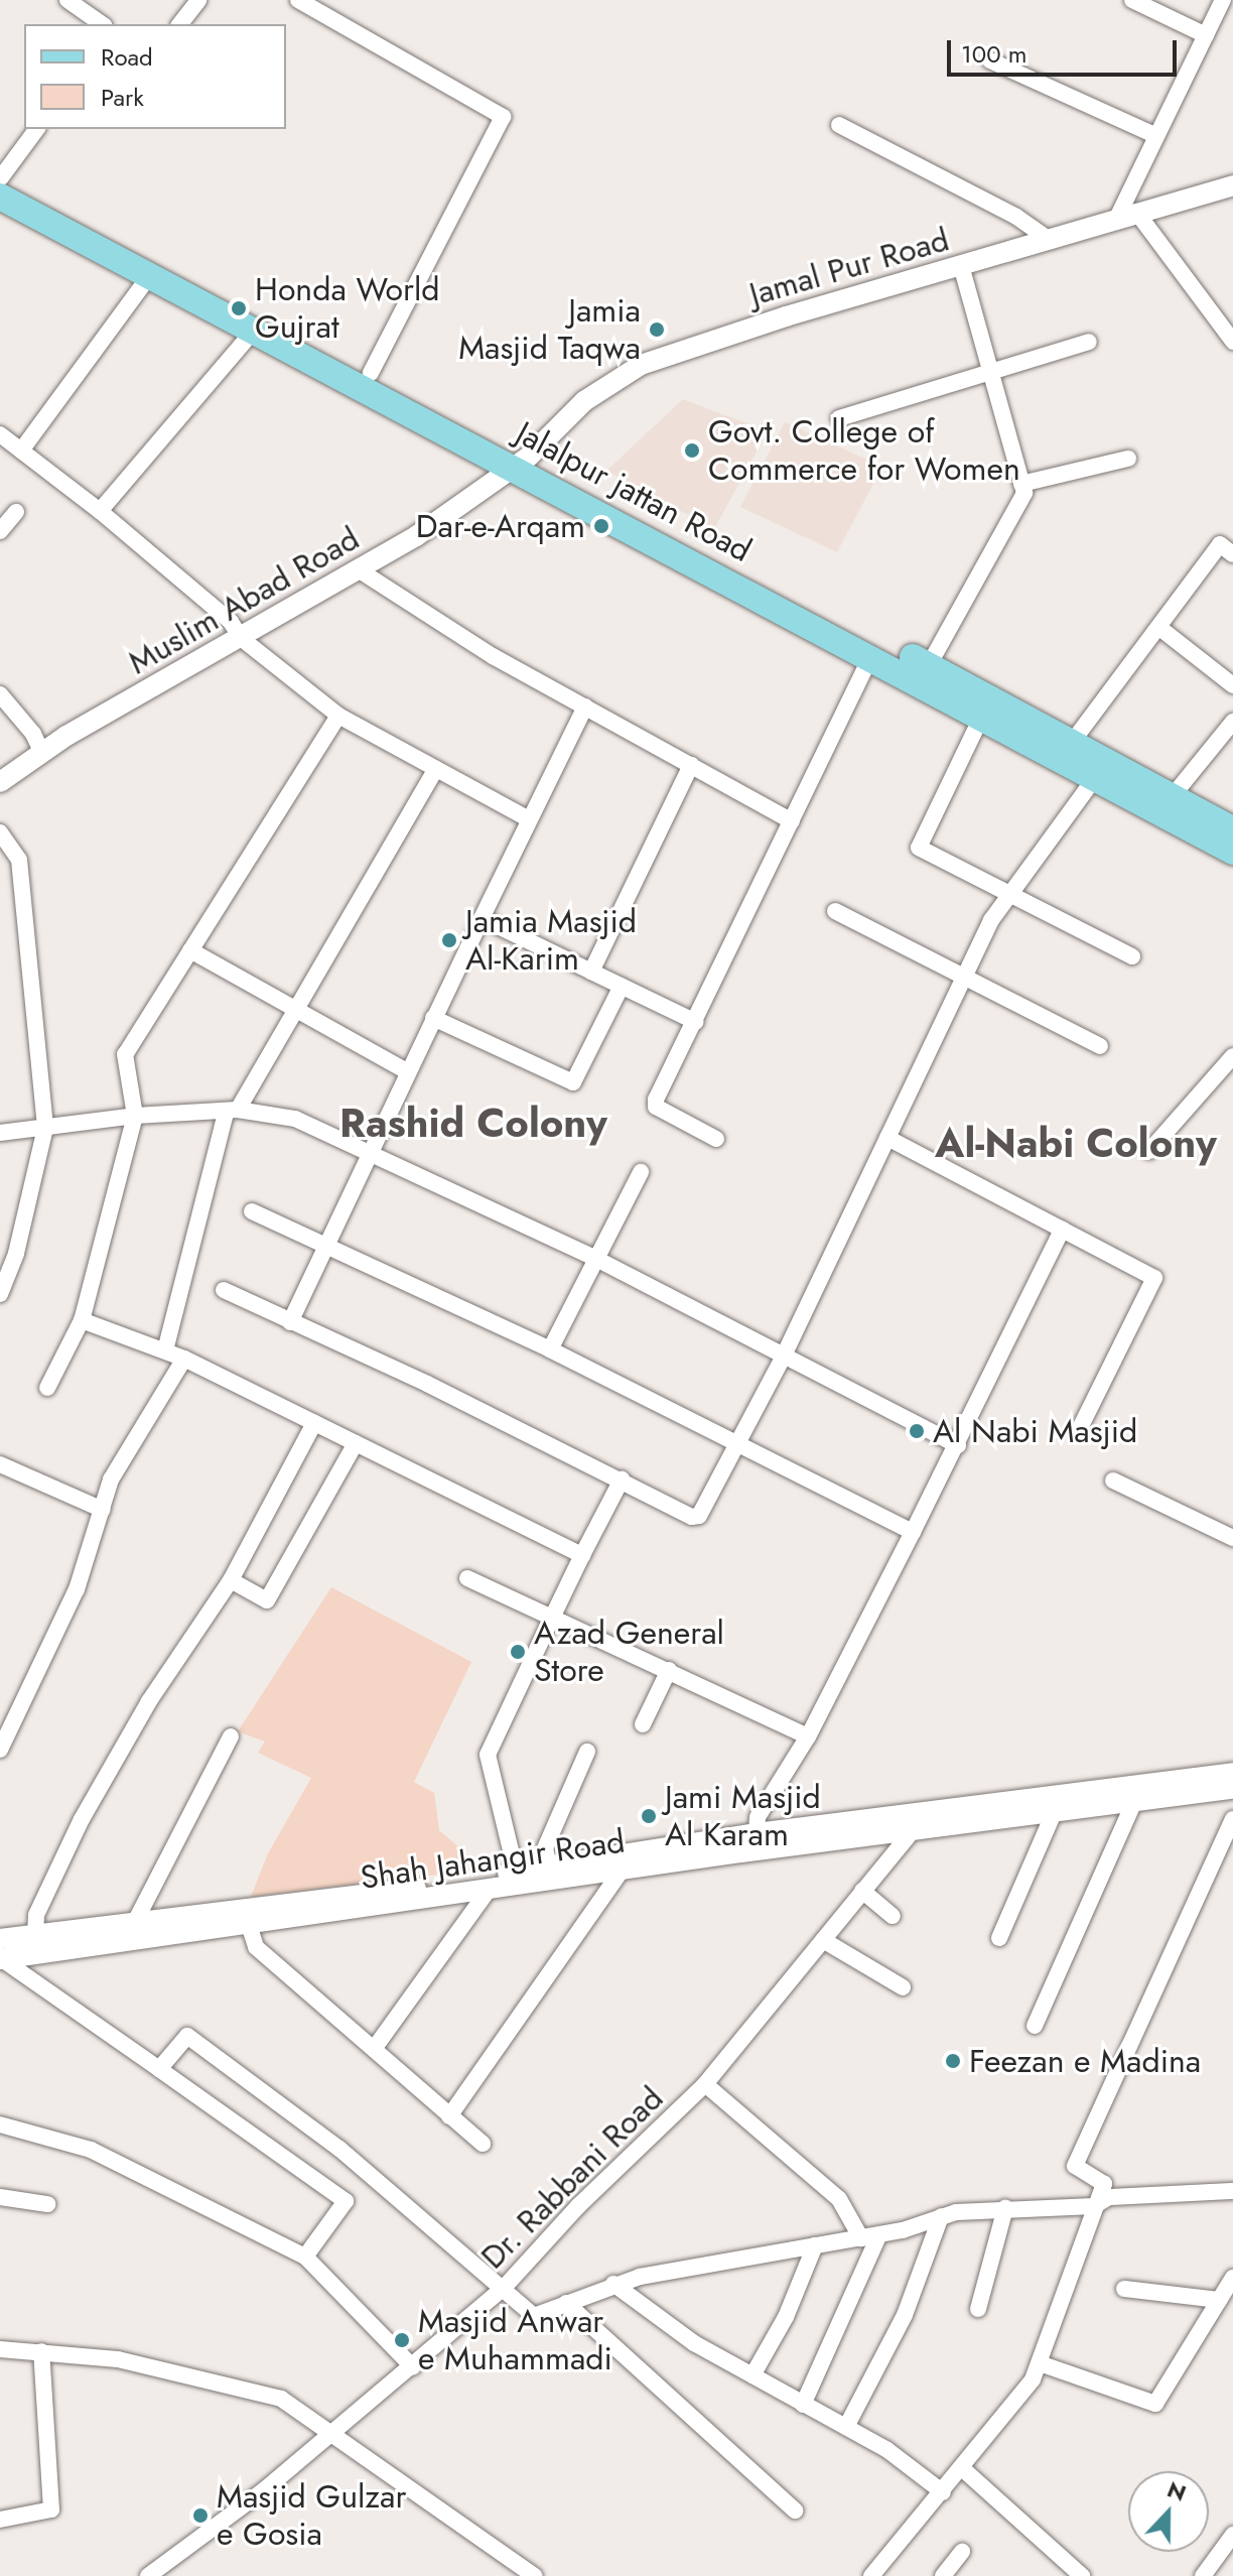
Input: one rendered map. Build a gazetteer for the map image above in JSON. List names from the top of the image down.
{
  "streets": {
    "main road": ["Jalalpur jattan Road"],
    "street": [
      "Jamal Pur Road",
      "Muslim Abad Road",
      "Shah Jahangir Road",
      "Dr. Rabbani Road"
    ]
  },
  "crossings": [
    ["Jamal Pur Road", "Jalalpur jattan Road"],
    ["Jamal Pur Road", "Muslim Abad Road"],
    ["Jalalpur jattan Road", "Muslim Abad Road"],
    ["Shah Jahangir Road", "Dr. Rabbani Road"]
  ],
  "districts": ["Rashid Colony", "Al-Nabi Colony"],
  "places": [
    "Honda World Gujrat",
    "Jamia Masjid Taqwa",
    "Govt. College of Commerce for Women",
    "Dar-e-Arqam",
    "Jamia Masjid Al-Karim",
    "Al Nabi Masjid",
    "Azad General Store",
    "Jami Masjid Al Karam",
    "Feezan e Madina",
    "Masjid Anwar e Muhammadi",
    "Masjid Gulzar e Gosia"
  ],
  "legend": ["Road", "Park"],
  "scale_bar": "100 m",
  "north": "top"
}
